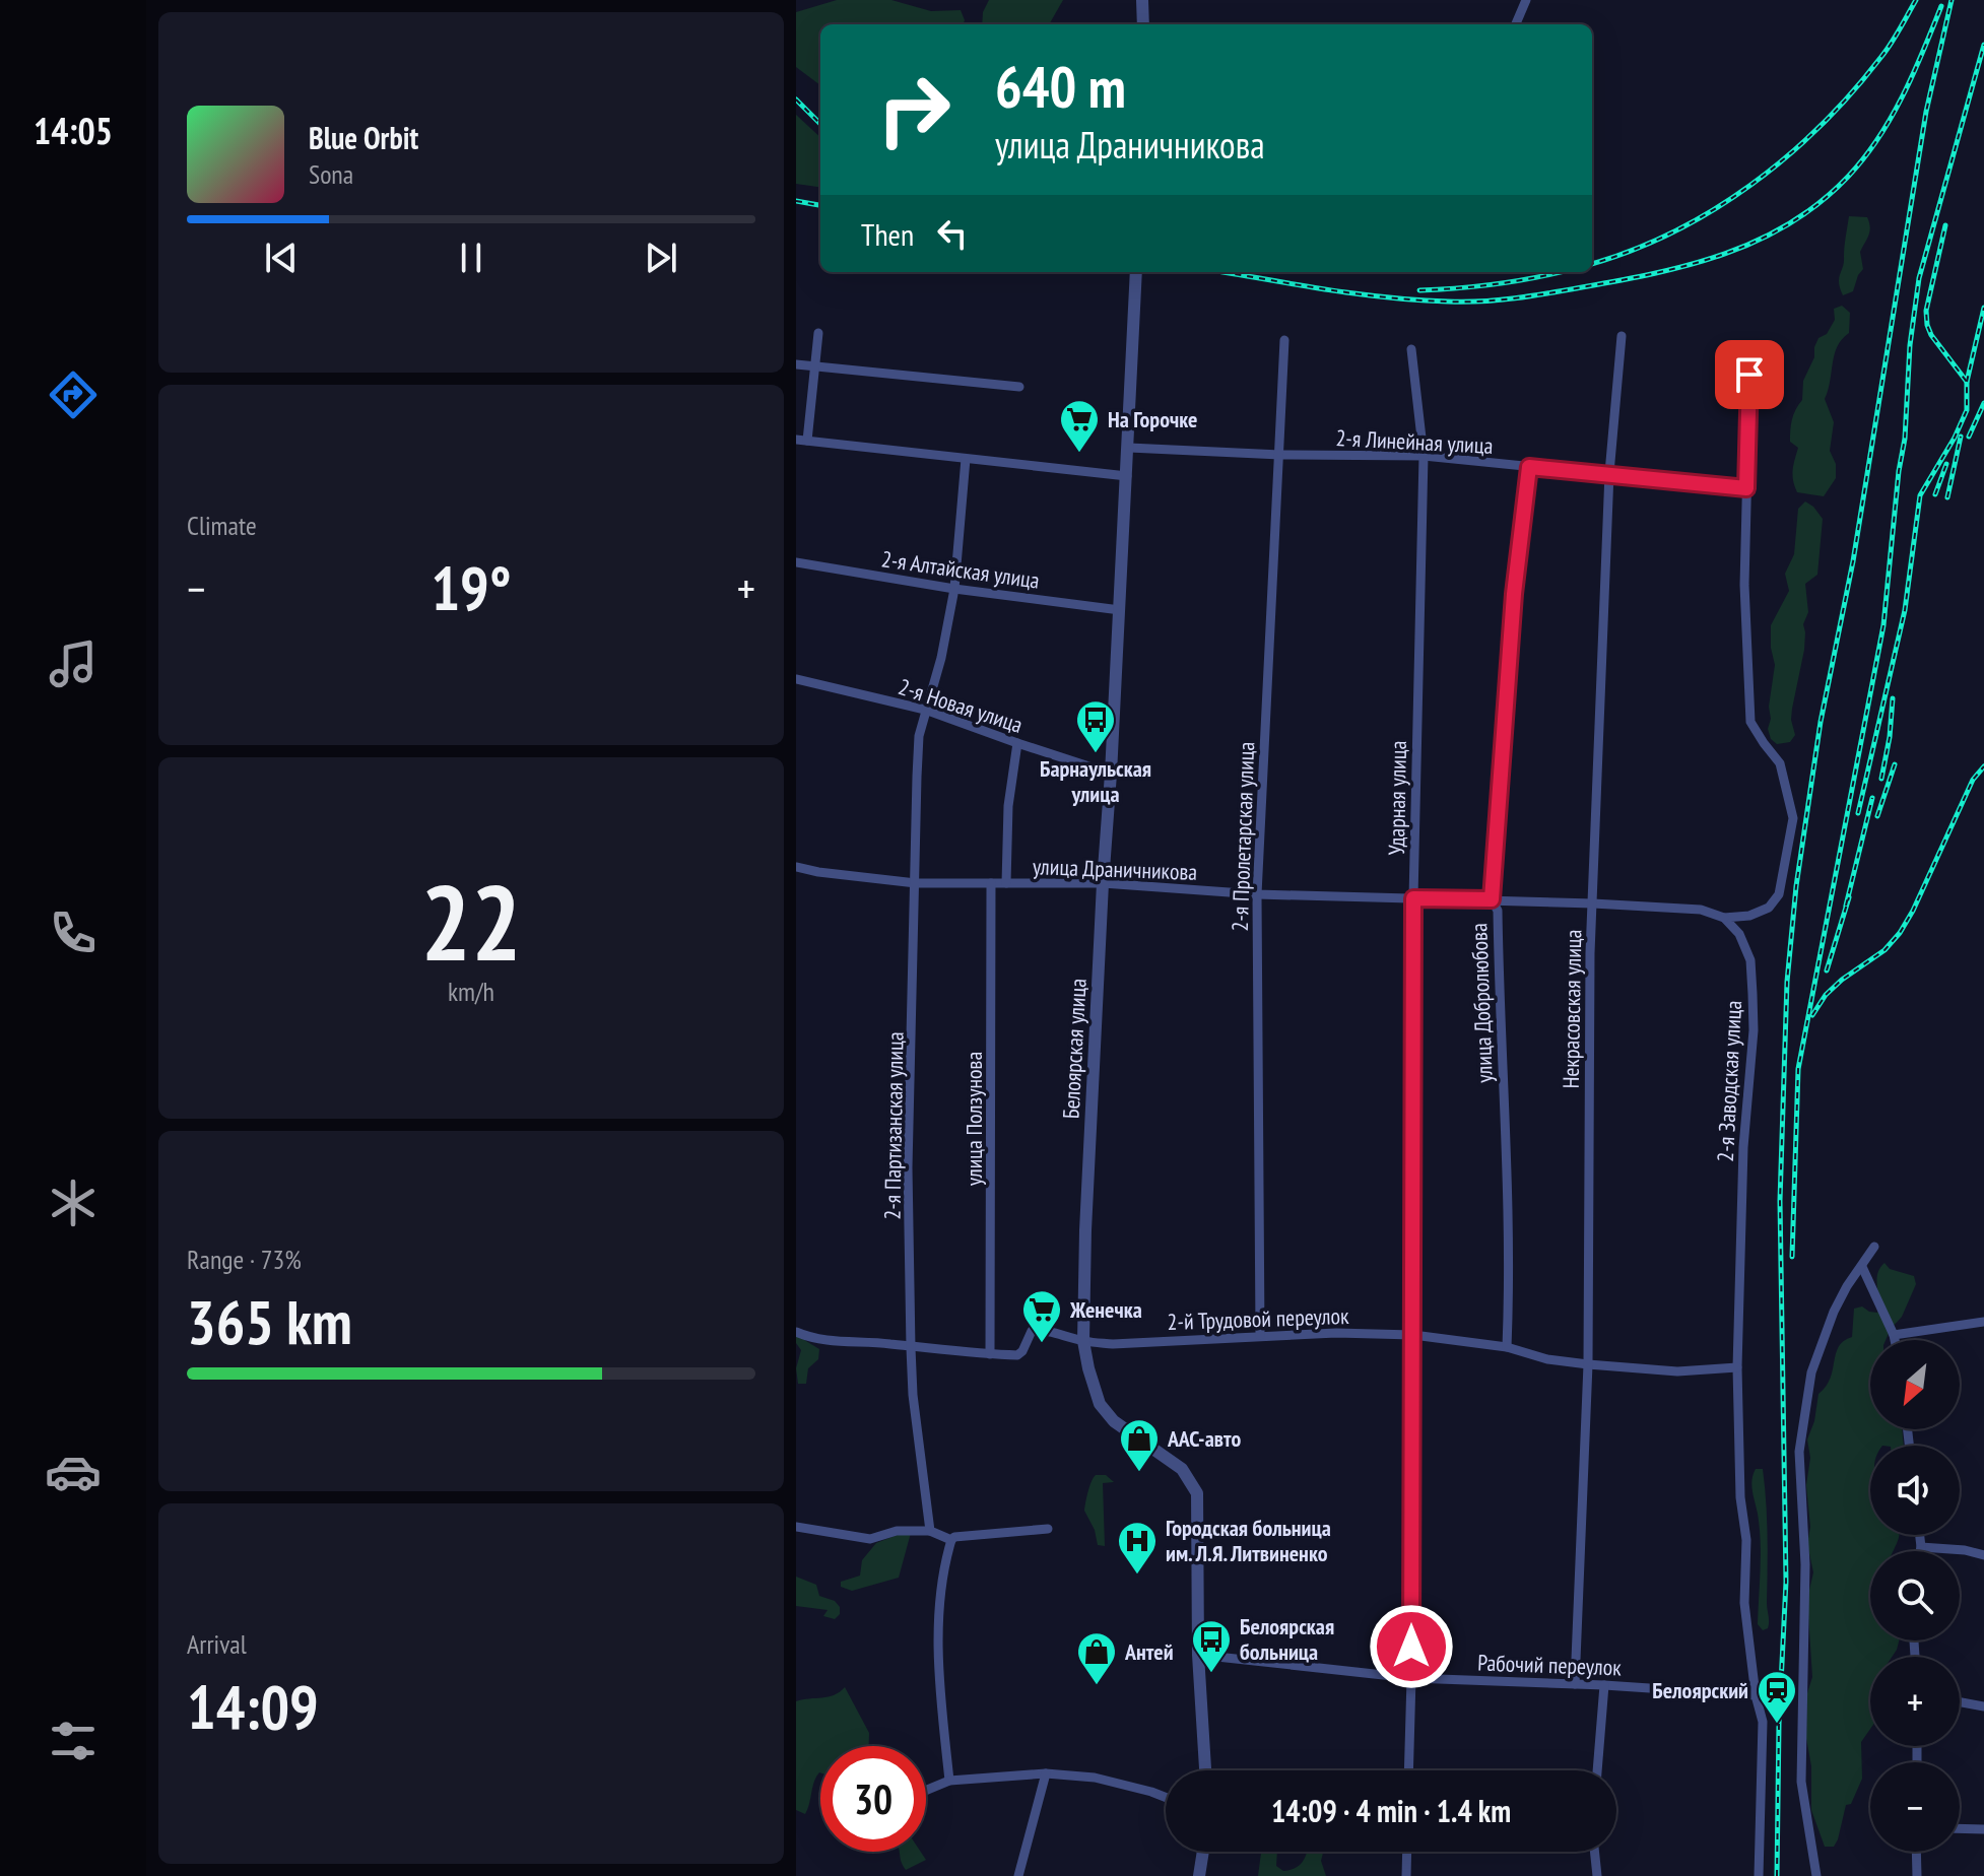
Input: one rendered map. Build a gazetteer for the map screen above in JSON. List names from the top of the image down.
{
  "streets": {
    "street": [
      "2-я Линейная улица",
      "2-я Алтайская улица",
      "2-я Новая улица",
      "Ударная улица",
      "2-я Пролетарская улица",
      "улица Драничникова",
      "улица Добролюбова",
      "Некрасовская улица",
      "Белоярская улица",
      "2-я Заводская улица",
      "улица Ползунова",
      "2-я Партизанская улица",
      "2-й Трудовой переулок",
      "Рабочий переулок"
    ]
  },
  "crossings": [
    ["2-я Линейная улица", "Ударная улица"],
    ["2-я Линейная улица", "2-я Пролетарская улица"],
    ["2-я Линейная улица", "улица Добролюбова"],
    ["2-я Линейная улица", "Некрасовская улица"],
    ["2-я Линейная улица", "Белоярская улица"],
    ["2-я Алтайская улица", "Белоярская улица"],
    ["2-я Алтайская улица", "2-я Партизанская улица"],
    ["2-я Новая улица", "Белоярская улица"],
    ["2-я Новая улица", "2-я Партизанская улица"],
    ["Ударная улица", "улица Драничникова"],
    ["Ударная улица", "2-й Трудовой переулок"],
    ["Ударная улица", "Рабочий переулок"],
    ["2-я Пролетарская улица", "улица Драничникова"],
    ["2-я Пролетарская улица", "2-й Трудовой переулок"],
    ["улица Драничникова", "улица Добролюбова"],
    ["улица Драничникова", "Некрасовская улица"],
    ["улица Драничникова", "Белоярская улица"],
    ["улица Драничникова", "2-я Заводская улица"],
    ["улица Драничникова", "улица Ползунова"],
    ["улица Драничникова", "2-я Партизанская улица"],
    ["улица Добролюбова", "2-й Трудовой переулок"],
    ["Некрасовская улица", "2-й Трудовой переулок"],
    ["Некрасовская улица", "Рабочий переулок"],
    ["Белоярская улица", "2-й Трудовой переулок"],
    ["Белоярская улица", "Рабочий переулок"],
    ["2-я Заводская улица", "2-й Трудовой переулок"],
    ["2-я Заводская улица", "Рабочий переулок"],
    ["улица Ползунова", "2-й Трудовой переулок"],
    ["2-я Партизанская улица", "2-й Трудовой переулок"]
  ],
  "places": {
    "supermarket": ["На Горочке", "Женечка"],
    "bus stop": ["Барнаульская улица", "Белоярская больница"],
    "shop": ["ААС-авто", "Антей"],
    "hospital": ["Городская больница им. Л.Я. Литвиненко"],
    "station": ["Белоярский"]
  },
  "north": "bottom left",
  "page": {
    "tabs": "14:05",
    "turn": ["640 m", "улица Драничникова"],
    "song": ["Blue Orbit", "Sona"],
    "then": "Then",
    "tile": [
      "Climate",
      ["22", "km/h"],
      ["Range · 73%", "365 km"],
      ["Arrival", "14:09"]
    ],
    "heat": ["−", "19°", "+"],
    "map_buttons": ["+", "−"],
    "limit": "30",
    "trip": "14:09 · 4 min · 1.4 km"
  }
}
